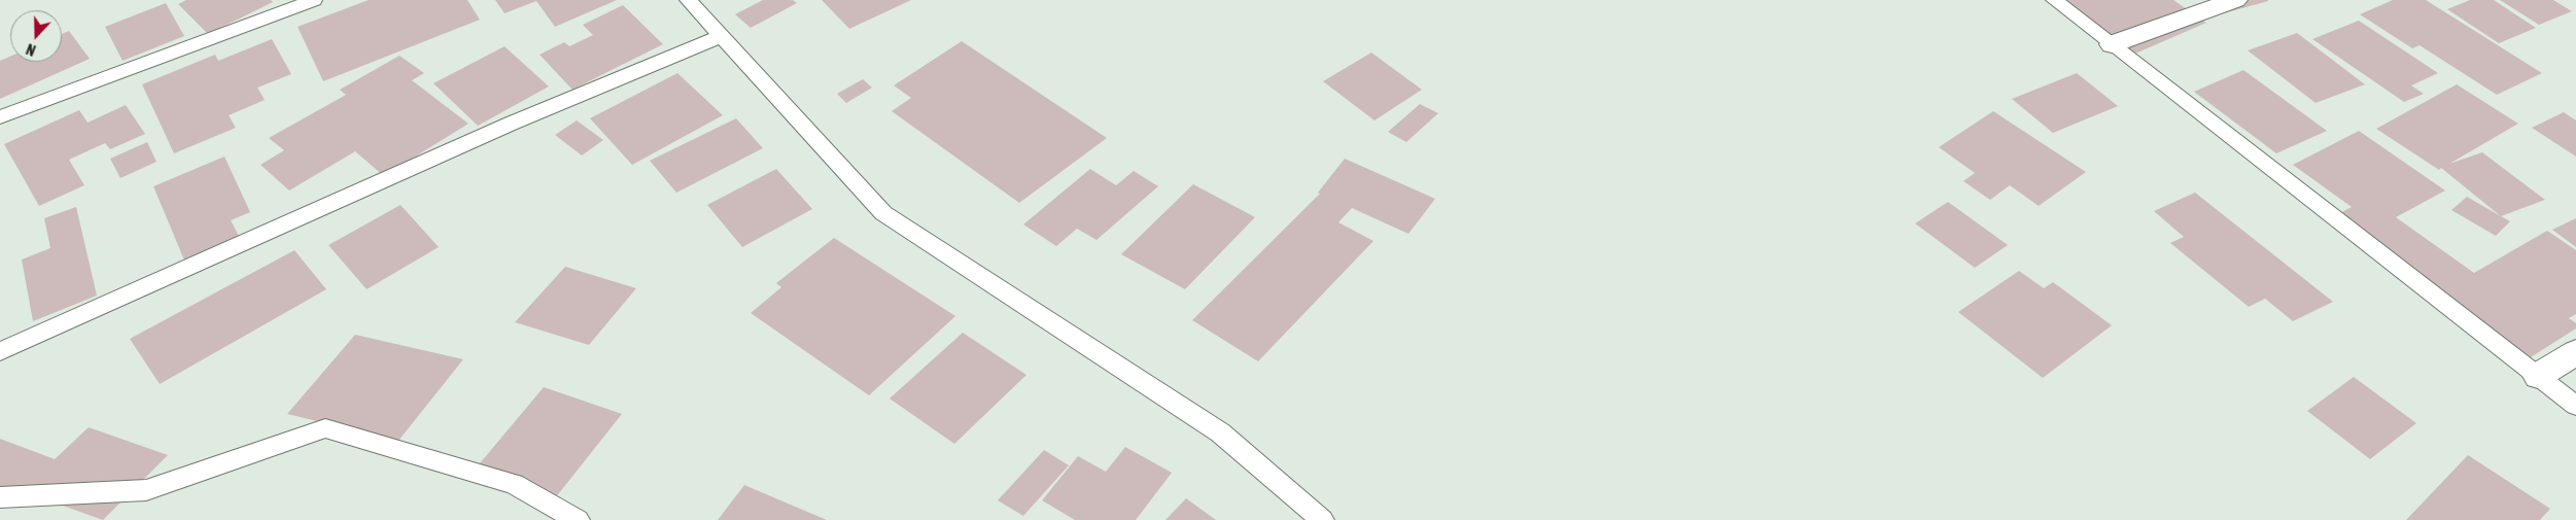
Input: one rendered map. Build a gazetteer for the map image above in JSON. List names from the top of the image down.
{
  "north": "bottom"
}
